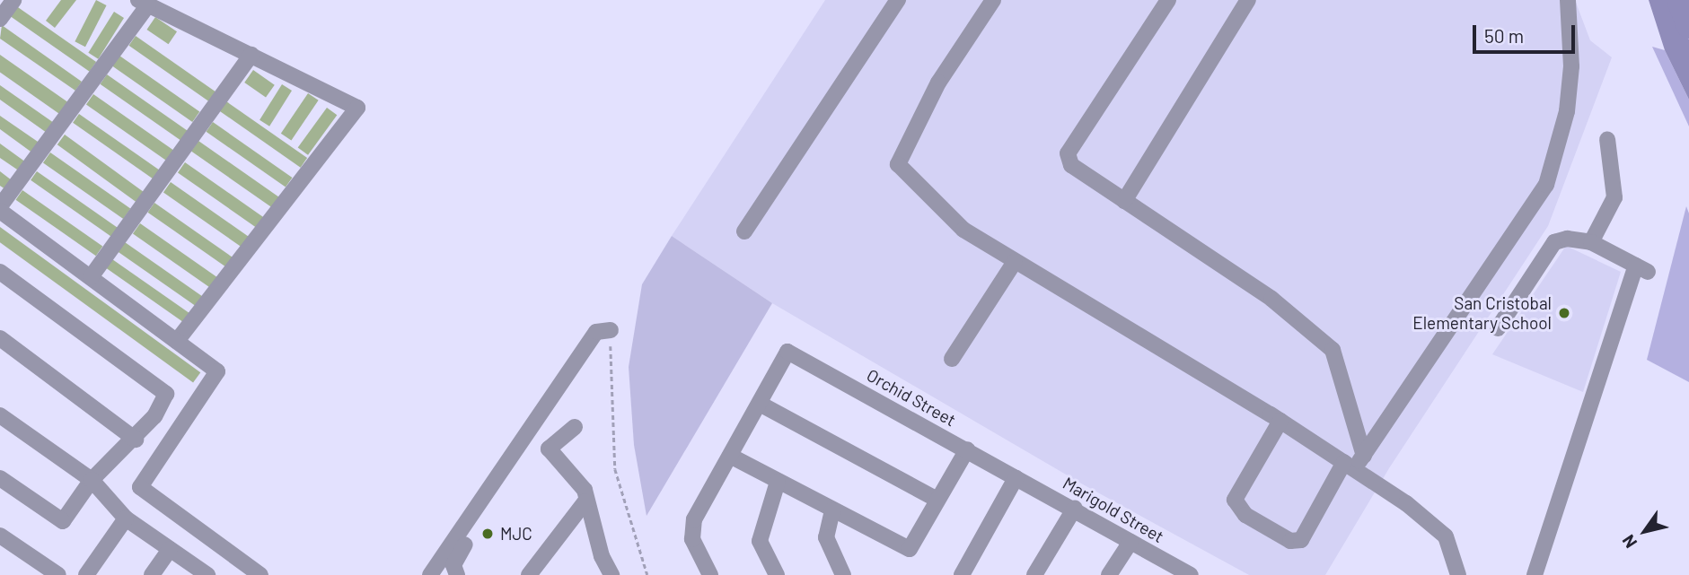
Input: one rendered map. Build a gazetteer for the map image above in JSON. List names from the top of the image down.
{
  "streets": {
    "street": ["Orchid Street", "Marigold Street"]
  },
  "crossings": [
    ["Orchid Street", "Marigold Street"]
  ],
  "places": ["San Cristobal Elementary School", "MJC"],
  "scale_bar": "50 m",
  "north": "bottom left"
}
